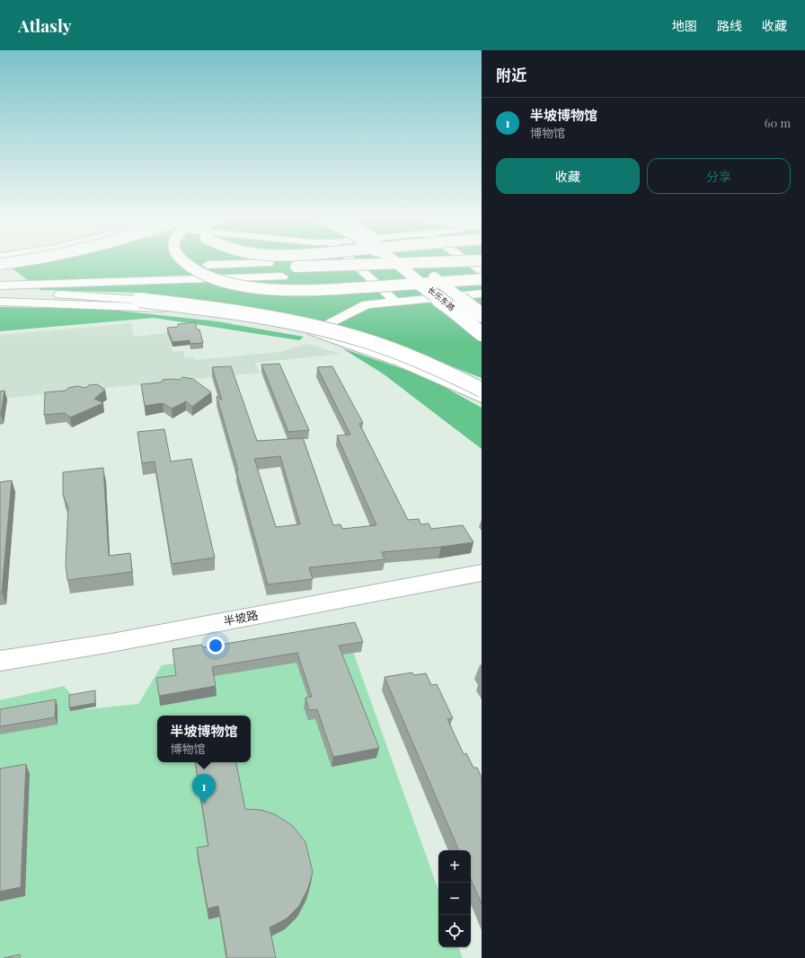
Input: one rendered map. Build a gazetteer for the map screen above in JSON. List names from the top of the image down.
{
  "streets": {
    "main road": ["长乐东路"],
    "street": ["半坡路"]
  },
  "page": {
    "header": "Atlasly",
    "nav": ["地图", "路线", "收藏"],
    "heading": "附近",
    "list": [
      {
        "mark": "1",
        "name": "半坡博物馆",
        "note": "博物馆",
        "value": "60 m"
      }
    ],
    "buttons": ["收藏", "分享"],
    "popup": ["半坡博物馆", "博物馆"],
    "pins": "1",
    "map_buttons": ["+", "−"]
  }
}
